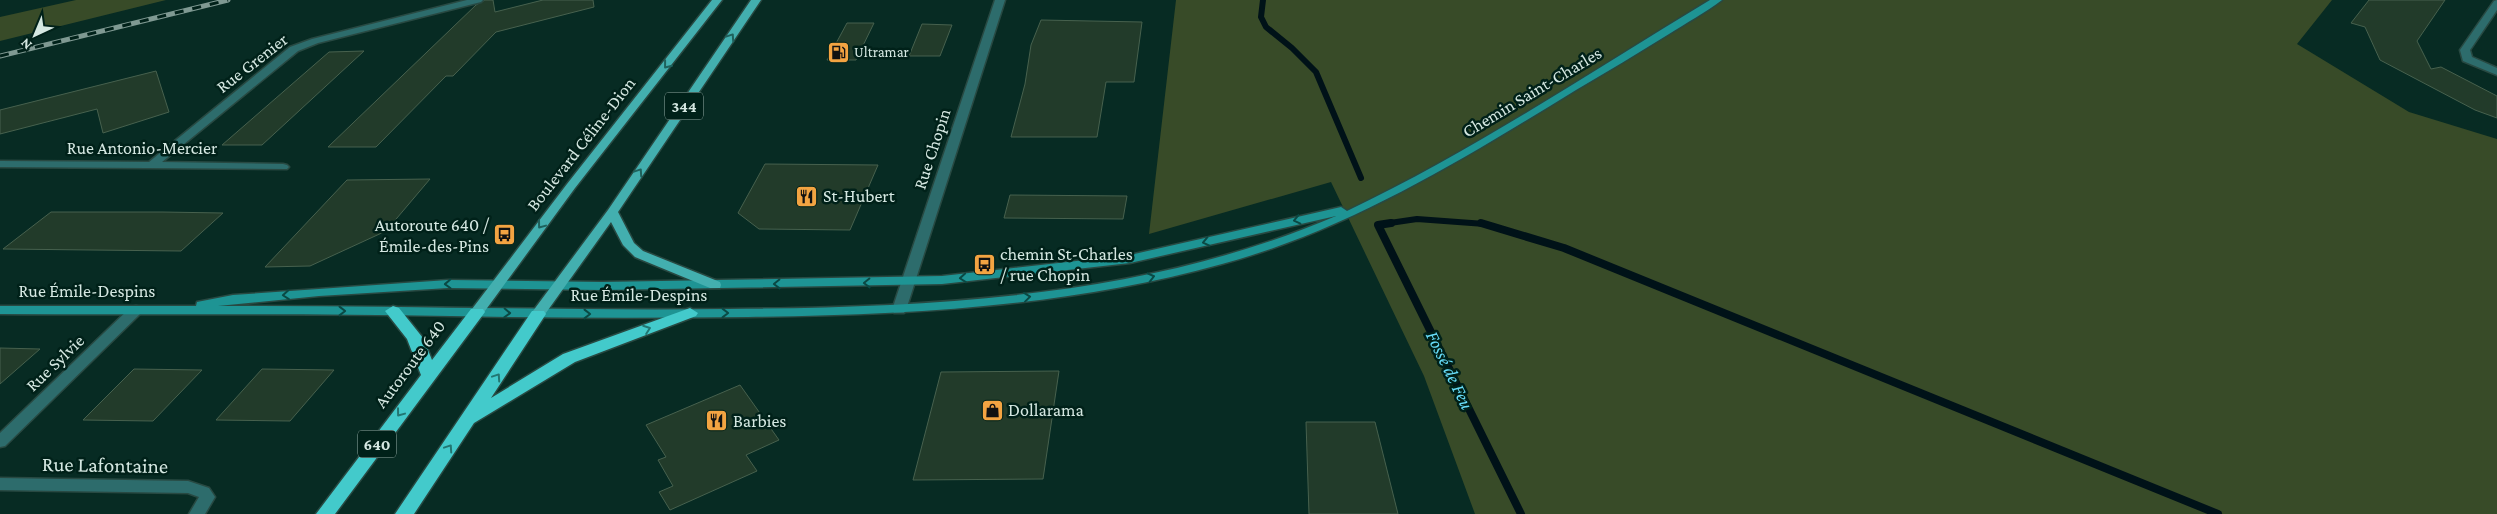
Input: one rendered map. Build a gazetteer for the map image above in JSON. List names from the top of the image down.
{
  "streets": {
    "highway": ["Autoroute 640", "640"],
    "main road": [
      "Chemin Saint-Charles",
      "344",
      "Boulevard Céline-Dion",
      "Rue Émile-Despins"
    ],
    "street": [
      "Rue Grenier",
      "Rue Antonio-Mercier",
      "Rue Chopin",
      "Rue Sylvie",
      "Rue Lafontaine"
    ]
  },
  "crossings": [
    ["Rue Grenier", "Rue Antonio-Mercier"],
    ["Chemin Saint-Charles", "Rue Émile-Despins"],
    ["Boulevard Céline-Dion", "Rue Émile-Despins"],
    ["Boulevard Céline-Dion", "Autoroute 640"],
    ["Rue Chopin", "Rue Émile-Despins"],
    ["Rue Émile-Despins", "Rue Sylvie"],
    ["Rue Émile-Despins", "Autoroute 640"]
  ],
  "water": ["Fossé de Feu"],
  "places": {
    "fuel station": ["Ultramar"],
    "restaurant": ["St-Hubert", "Barbies"],
    "bus stop": ["Autoroute 640 / Émile-des-Pins", "chemin St-Charles / rue Chopin"],
    "shop": ["Dollarama"]
  },
  "north": "bottom left"
}
